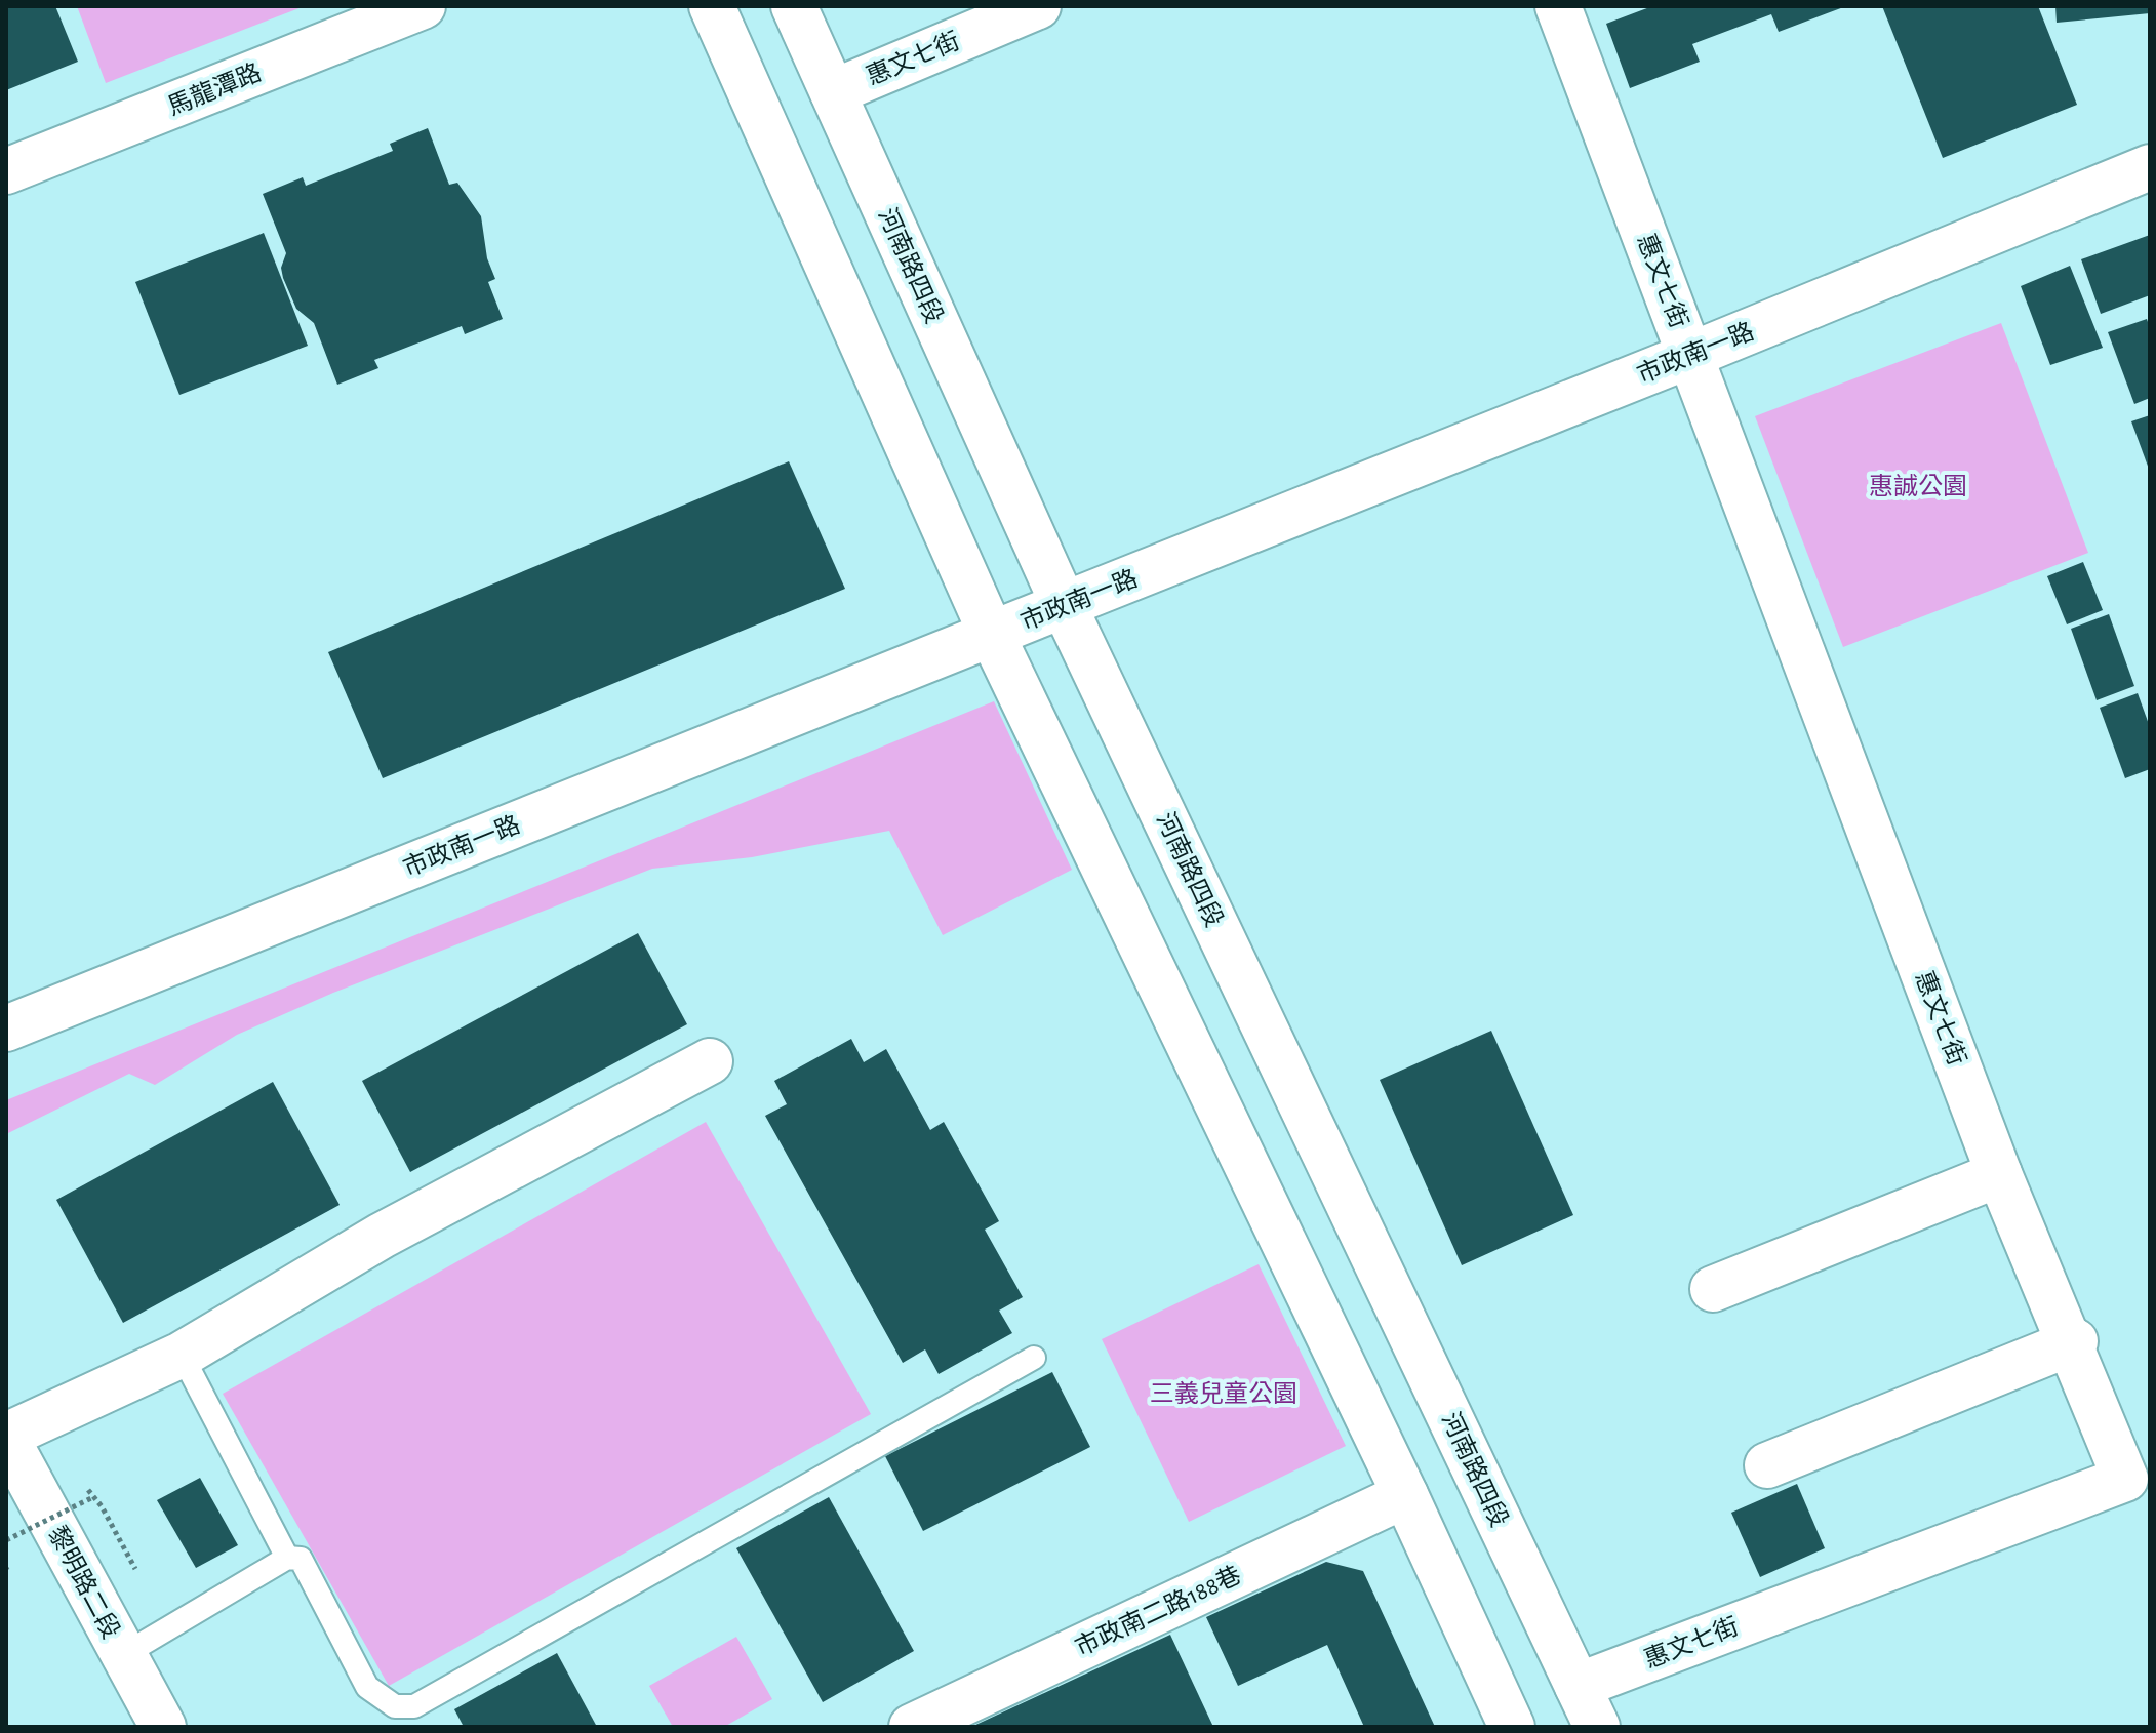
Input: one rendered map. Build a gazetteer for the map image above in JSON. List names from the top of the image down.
{
  "streets": {
    "street": [
      "惠文七街",
      "馬龍潭路",
      "河南路四段",
      "市政南一路",
      "黎明路二段",
      "市政南二路188巷"
    ]
  },
  "crossings": [
    ["惠文七街", "河南路四段"],
    ["惠文七街", "市政南一路"],
    ["河南路四段", "市政南一路"]
  ],
  "parks": ["惠誠公園", "三義兒童公園"]
}
